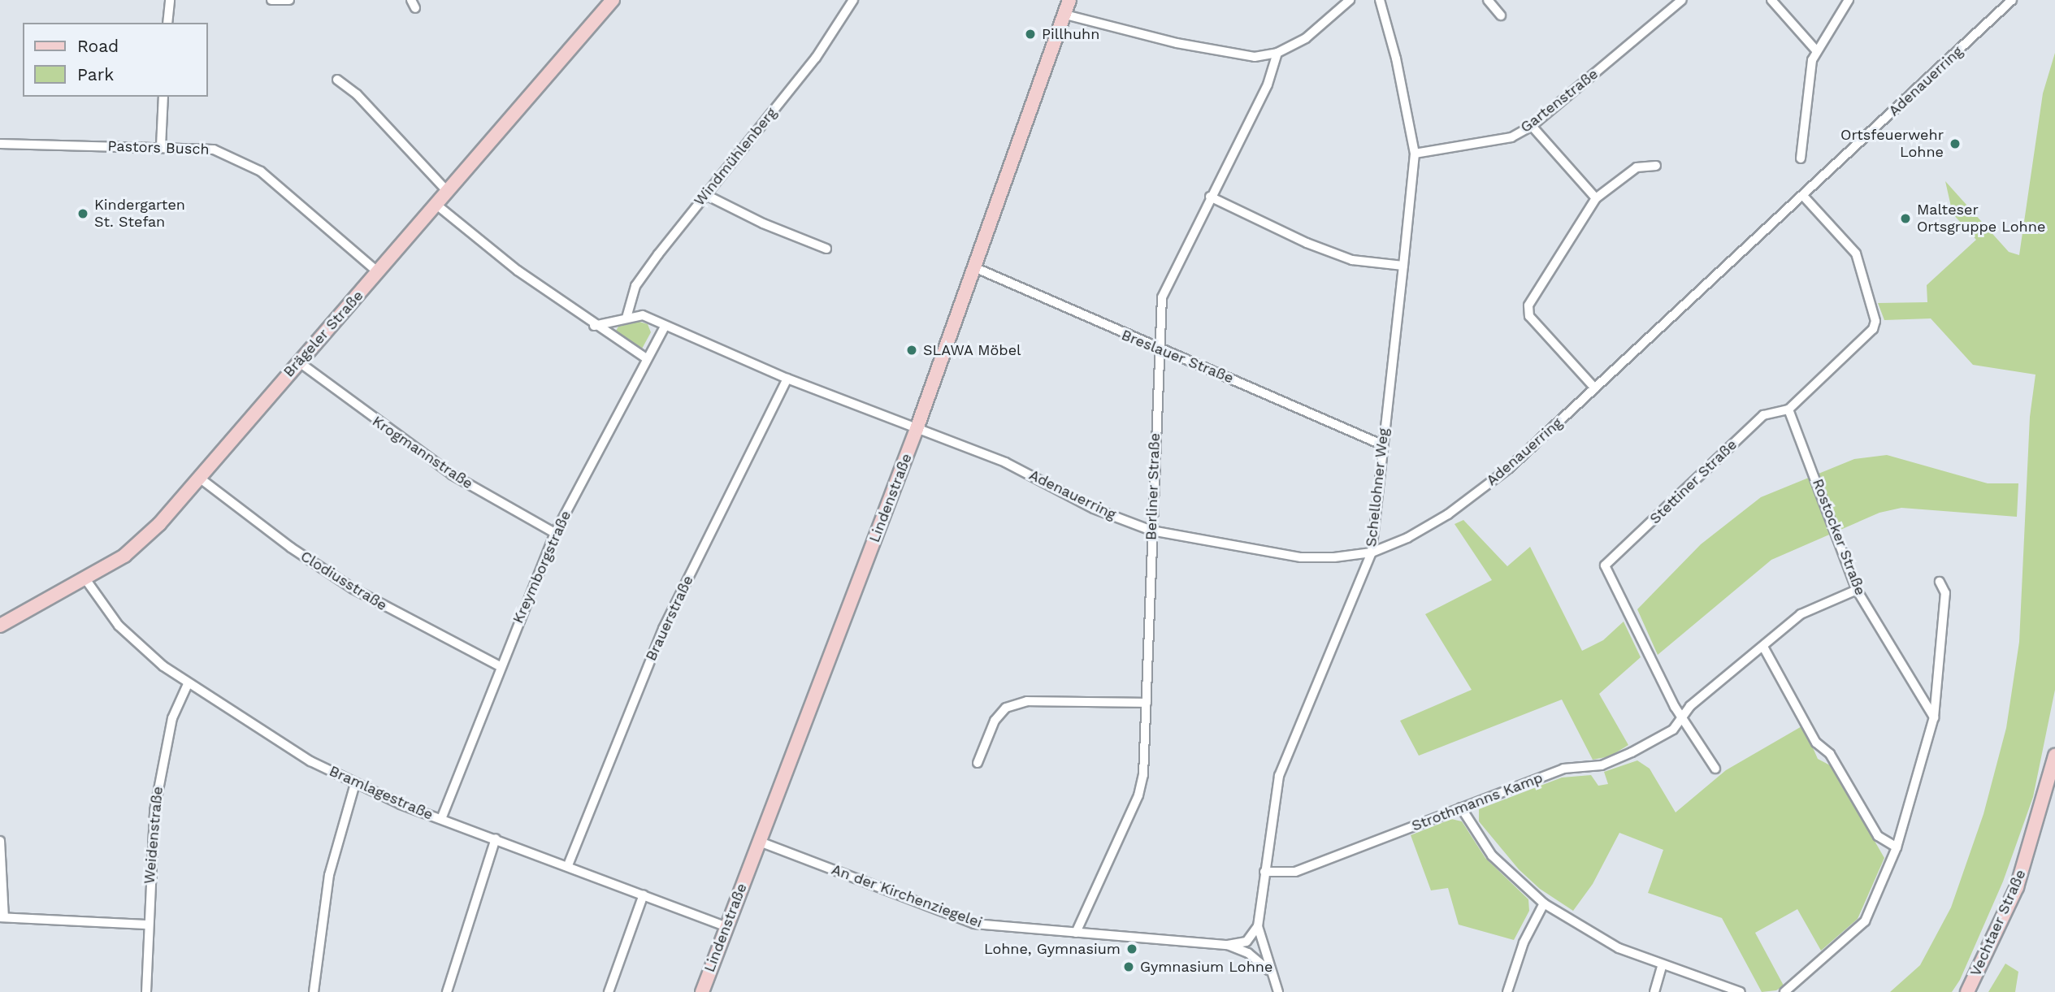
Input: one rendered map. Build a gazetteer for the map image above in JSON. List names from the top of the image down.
{
  "streets": {
    "street": [
      "Adenauerring",
      "Gartenstraße",
      "Pastors Busch",
      "Windmühlenberg",
      "Brägeler Straße",
      "Breslauer Straße",
      "Krogmannstraße",
      "Stettiner Straße",
      "Berliner Straße",
      "Schellohner Weg",
      "Lindenstraße",
      "Rostocker Straße",
      "Kreymborgstraße",
      "Clodiusstraße",
      "Brauerstraße",
      "Bramlagestraße",
      "Strothmanns Kamp",
      "Weidenstraße",
      "An der Kirchenziegelei",
      "Vechtaer Straße"
    ]
  },
  "crossings": [
    ["Adenauerring", "Windmühlenberg"],
    ["Adenauerring", "Stettiner Straße"],
    ["Adenauerring", "Berliner Straße"],
    ["Adenauerring", "Schellohner Weg"],
    ["Adenauerring", "Lindenstraße"],
    ["Adenauerring", "Kreymborgstraße"],
    ["Adenauerring", "Brauerstraße"],
    ["Gartenstraße", "Schellohner Weg"],
    ["Pastors Busch", "Brägeler Straße"],
    ["Brägeler Straße", "Krogmannstraße"],
    ["Brägeler Straße", "Clodiusstraße"],
    ["Brägeler Straße", "Bramlagestraße"],
    ["Breslauer Straße", "Berliner Straße"],
    ["Breslauer Straße", "Schellohner Weg"],
    ["Breslauer Straße", "Lindenstraße"],
    ["Krogmannstraße", "Kreymborgstraße"],
    ["Stettiner Straße", "Rostocker Straße"],
    ["Stettiner Straße", "Strothmanns Kamp"],
    ["Berliner Straße", "An der Kirchenziegelei"],
    ["Schellohner Weg", "Strothmanns Kamp"],
    ["Schellohner Weg", "An der Kirchenziegelei"],
    ["Lindenstraße", "Bramlagestraße"],
    ["Lindenstraße", "An der Kirchenziegelei"],
    ["Rostocker Straße", "Strothmanns Kamp"],
    ["Kreymborgstraße", "Clodiusstraße"],
    ["Kreymborgstraße", "Bramlagestraße"],
    ["Brauerstraße", "Bramlagestraße"],
    ["Bramlagestraße", "Weidenstraße"]
  ],
  "places": [
    "Pillhuhn",
    "Ortsfeuerwehr Lohne",
    "Kindergarten St. Stefan",
    "Malteser Ortsgruppe Lohne",
    "SLAWA Möbel",
    "Lohne, Gymnasium",
    "Gymnasium Lohne"
  ],
  "legend": ["Road", "Park"]
}
